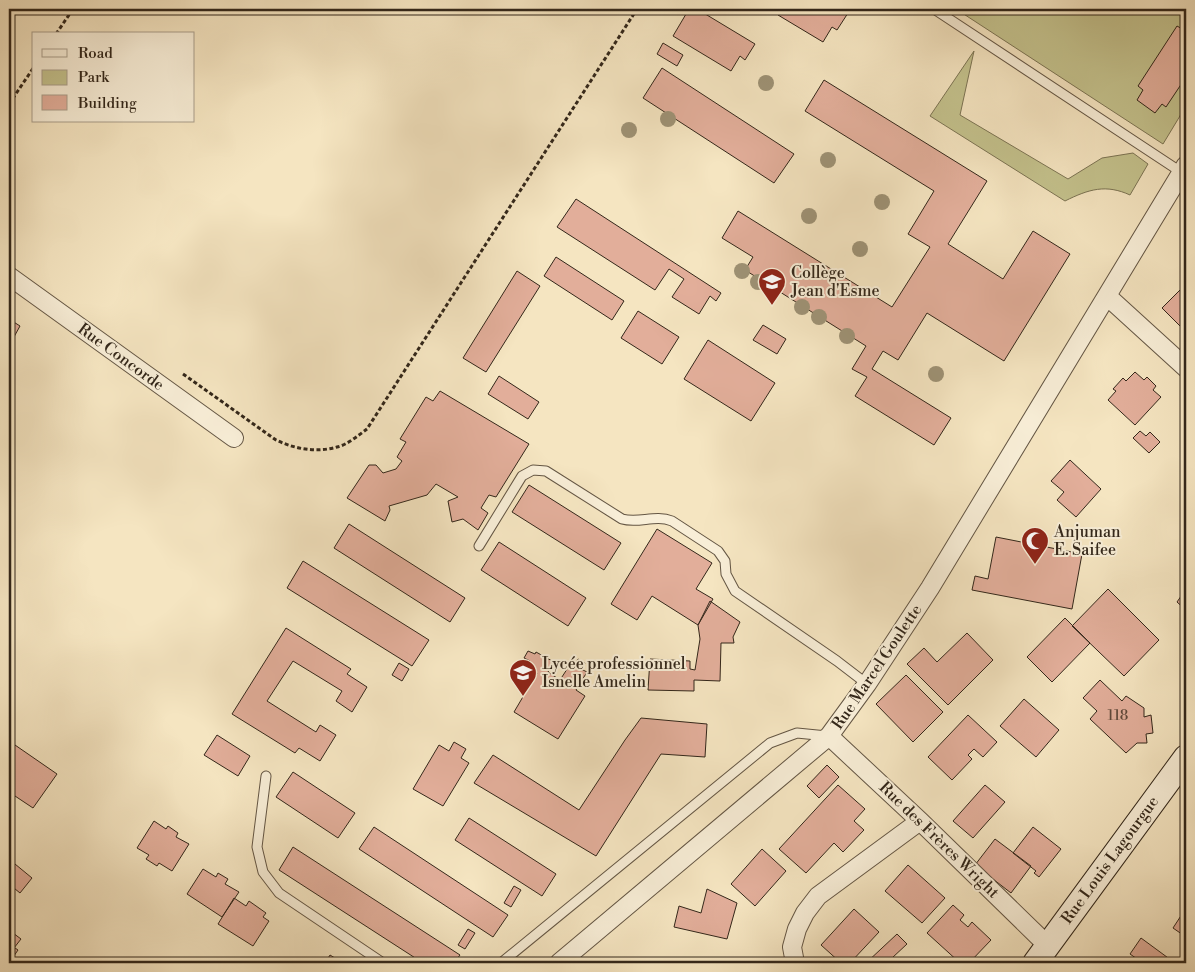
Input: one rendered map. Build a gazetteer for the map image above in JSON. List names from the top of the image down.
{
  "streets": {
    "main road": ["Rue Louis Lagourgue"],
    "street": ["Rue Concorde", "Rue Marcel Goulette", "Rue des Frères Wright"]
  },
  "crossings": [
    ["Rue Marcel Goulette", "Rue des Frères Wright"],
    ["Rue des Frères Wright", "Rue Louis Lagourgue"]
  ],
  "places": {
    "school or university": ["Collège Jean d'Esme", "Lycée professionnel Isnelle Amelin"],
    "mosque": ["Anjuman E. Saifee"]
  },
  "house_numbers": ["118"],
  "legend": ["Road", "Park", "Building"]
}
